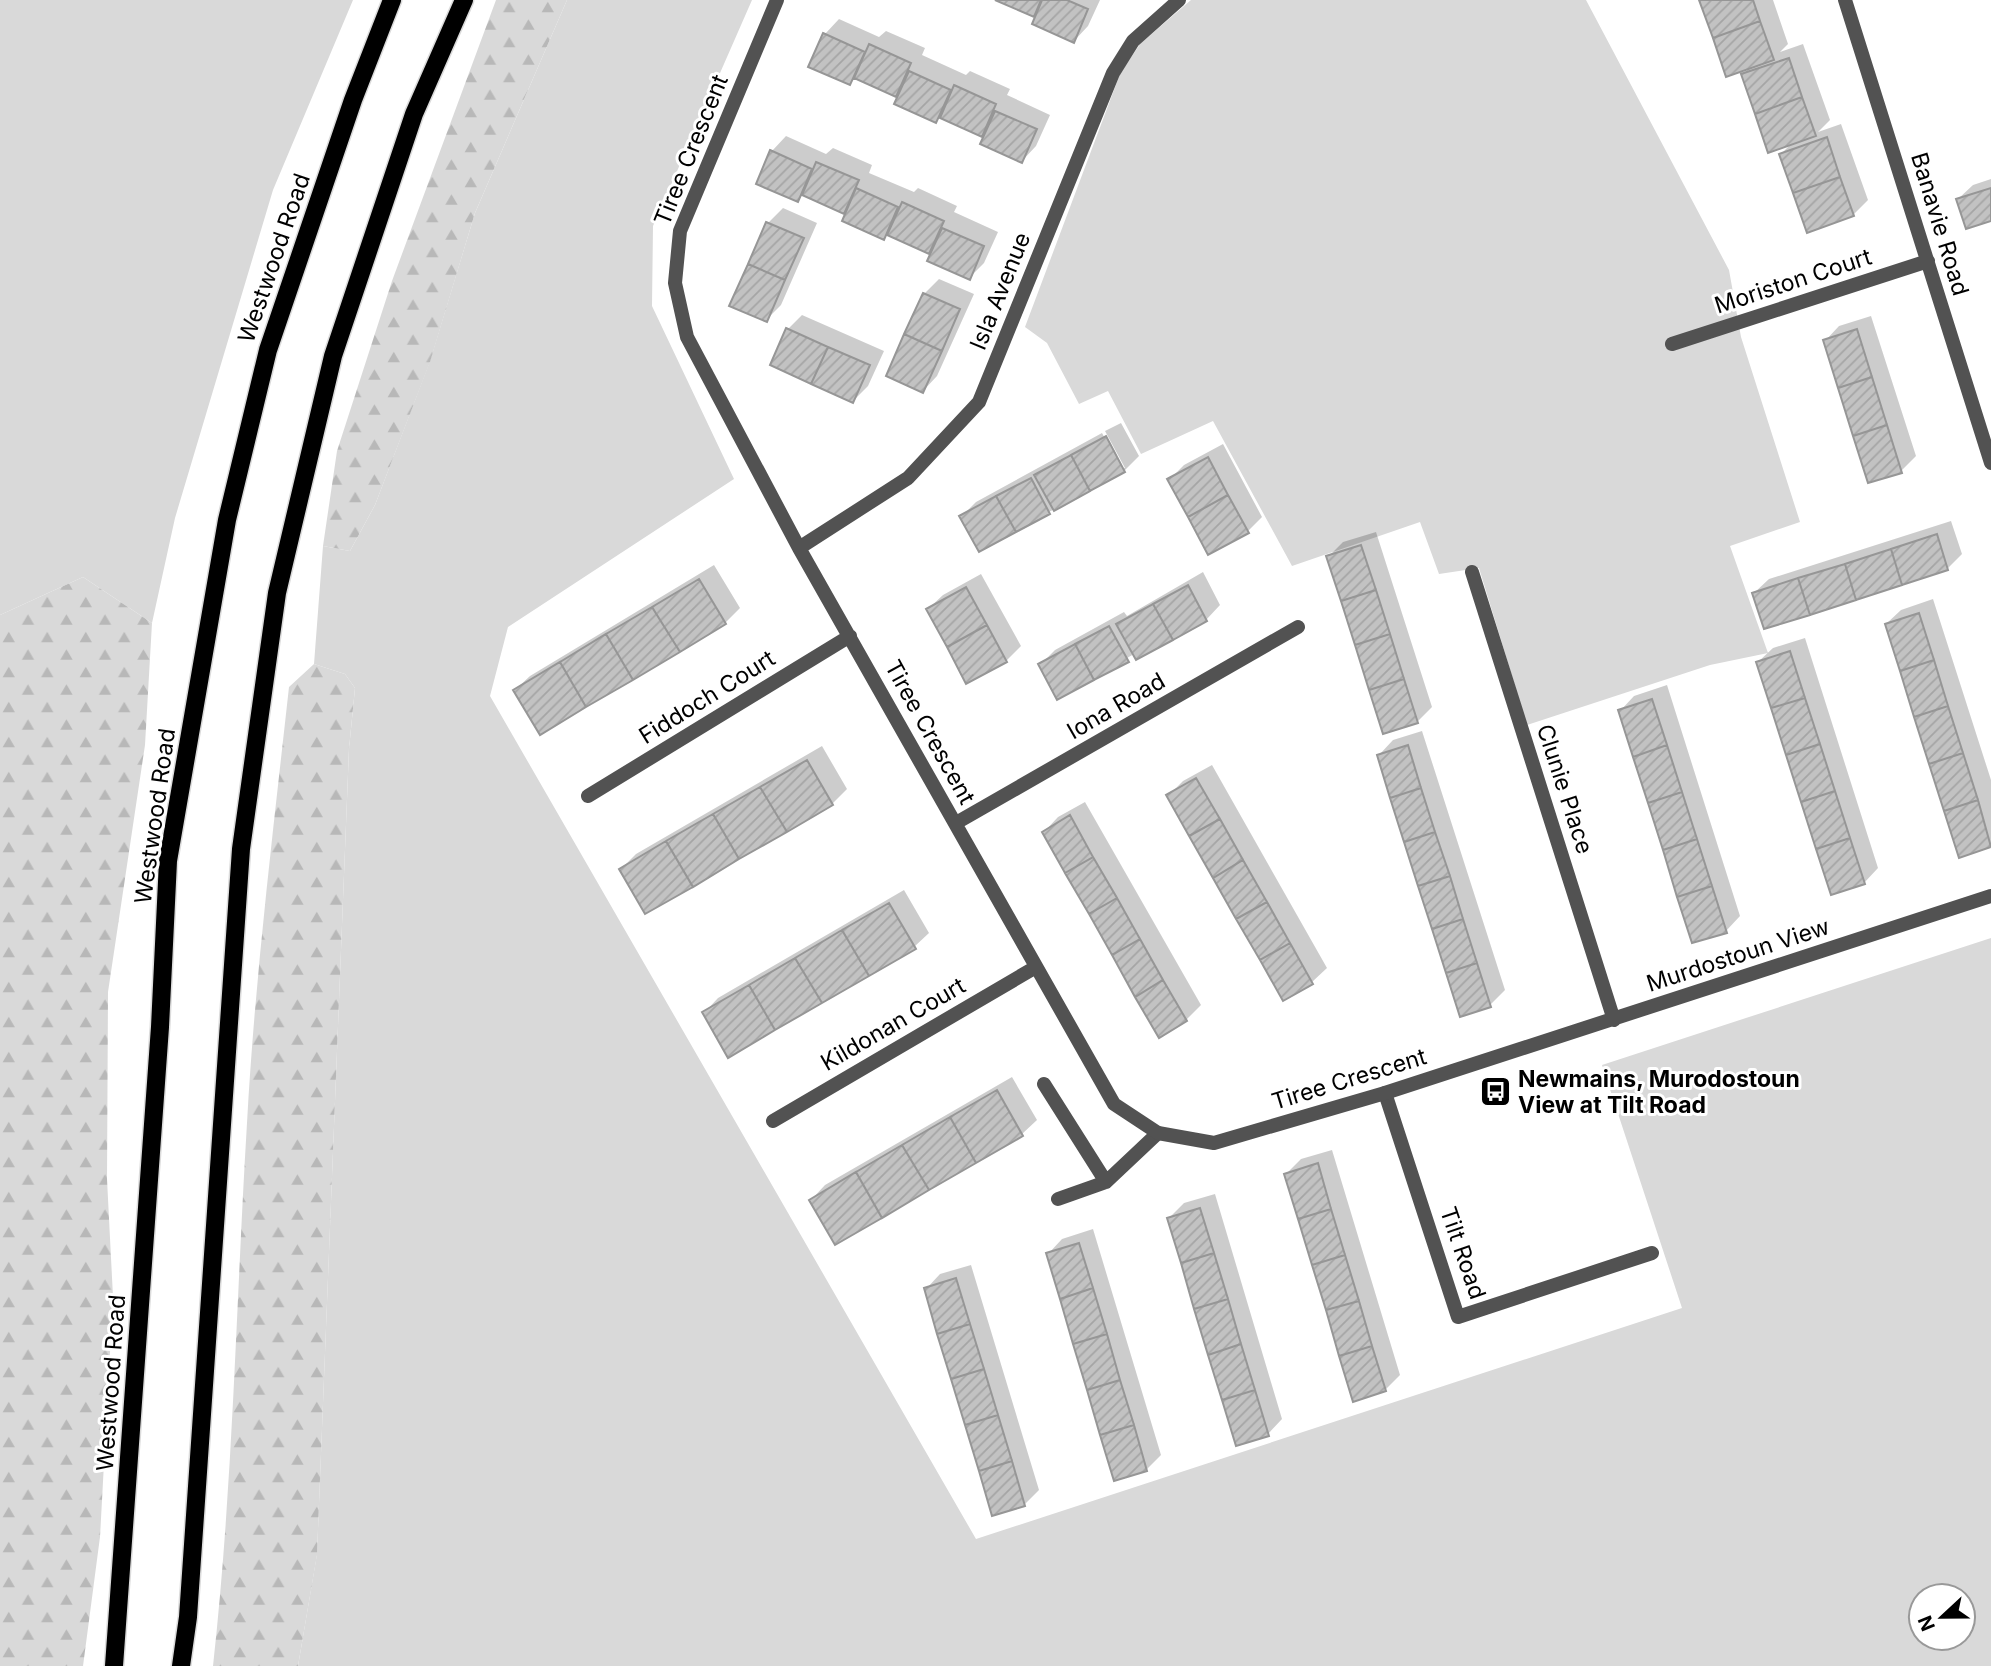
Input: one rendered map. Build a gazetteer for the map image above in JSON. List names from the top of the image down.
{
  "streets": {
    "main road": ["Westwood Road"],
    "street": [
      "Tiree Crescent",
      "Banavie Road",
      "Moriston Court",
      "Isla Avenue",
      "Fiddoch Court",
      "Iona Road",
      "Clunie Place",
      "Murdostoun View",
      "Kildonan Court",
      "Tilt Road"
    ]
  },
  "crossings": [
    ["Tiree Crescent", "Isla Avenue"],
    ["Tiree Crescent", "Fiddoch Court"],
    ["Tiree Crescent", "Iona Road"],
    ["Tiree Crescent", "Murdostoun View"],
    ["Tiree Crescent", "Kildonan Court"],
    ["Tiree Crescent", "Tilt Road"],
    ["Banavie Road", "Moriston Court"],
    ["Clunie Place", "Murdostoun View"]
  ],
  "places": {
    "bus stop": ["Newmains, Murodostoun View at Tilt Road"]
  },
  "north": "left"
}
